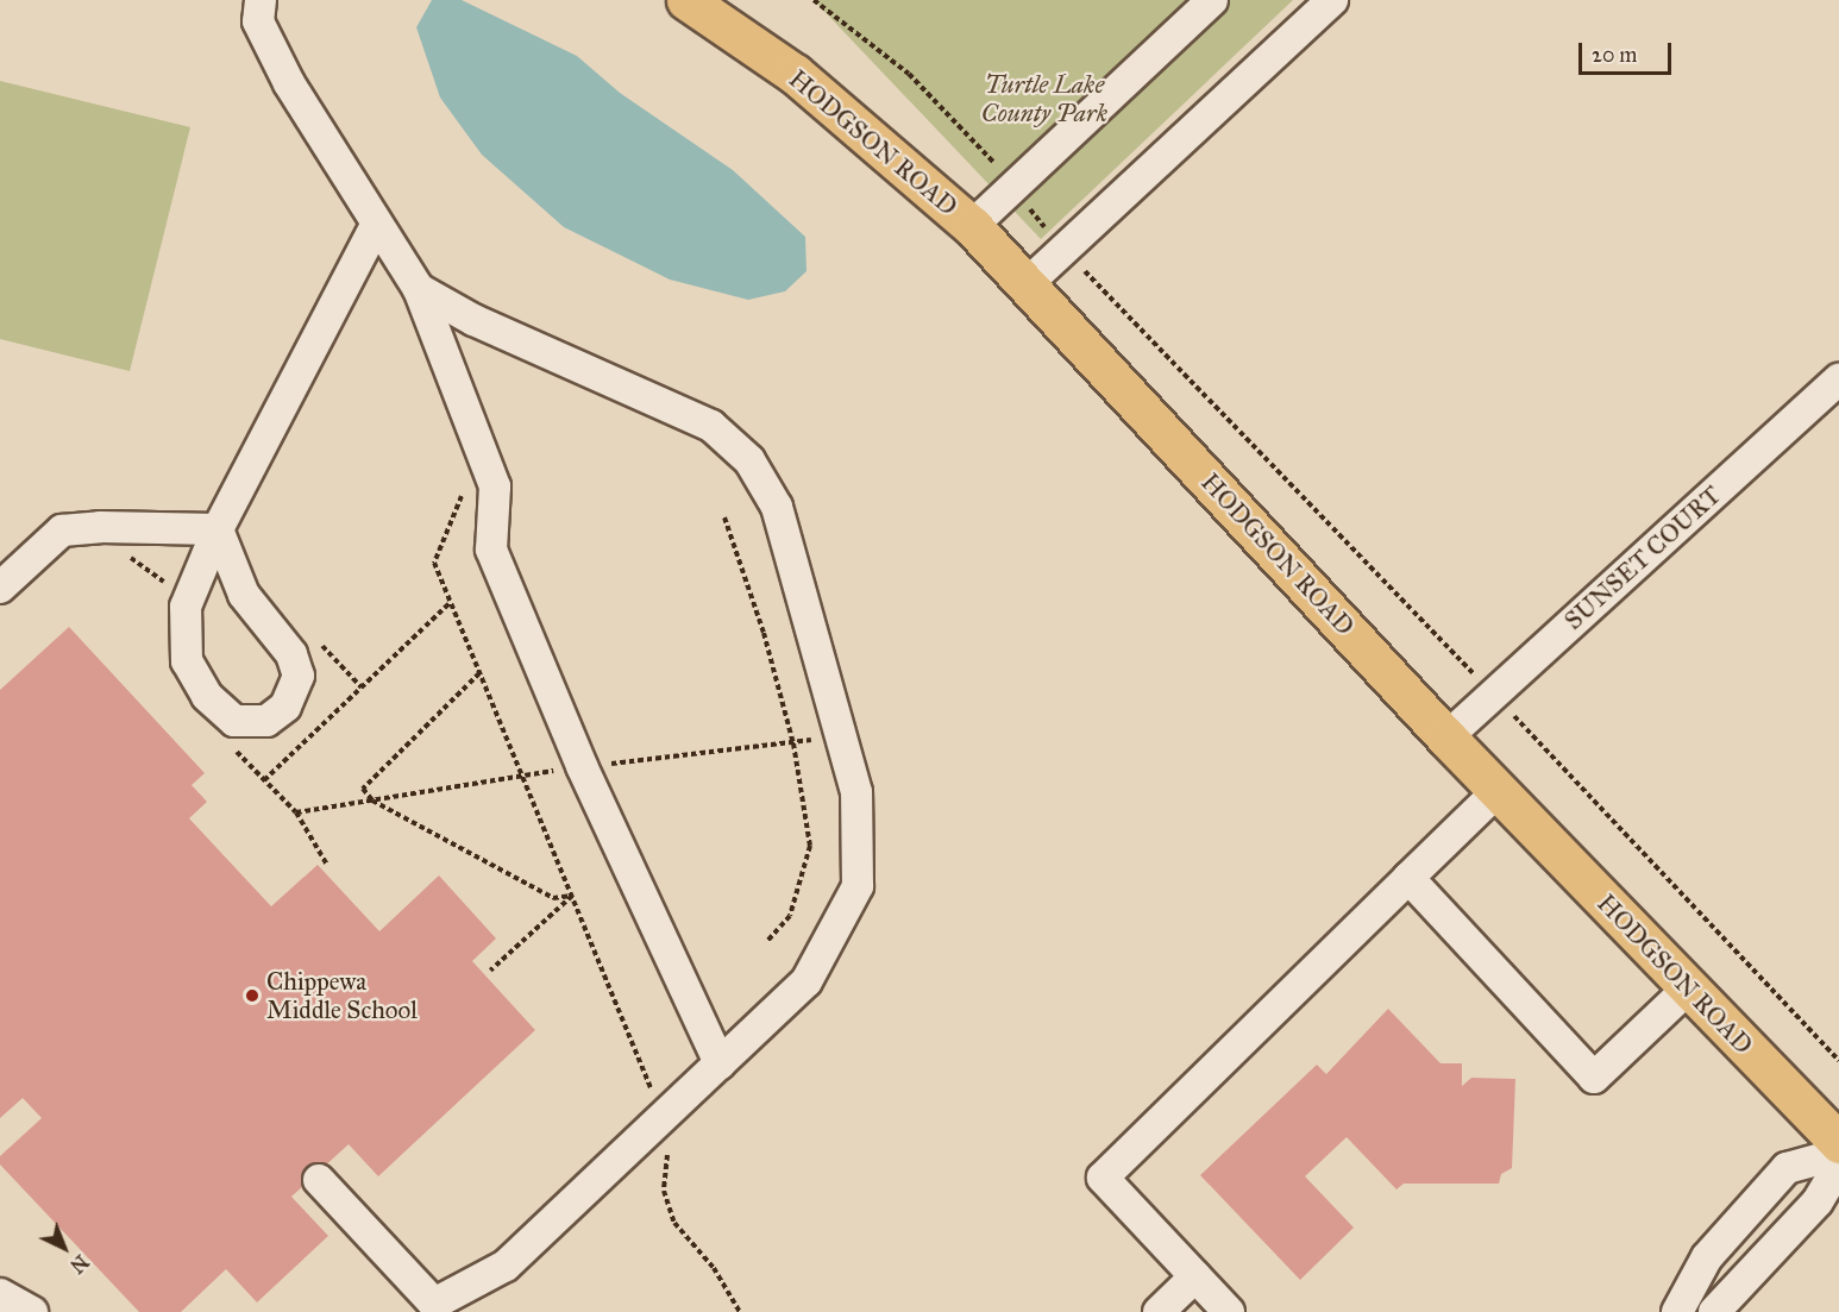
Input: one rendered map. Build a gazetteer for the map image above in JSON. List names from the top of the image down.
{
  "streets": {
    "main road": ["HODGSON ROAD"],
    "street": ["SUNSET COURT"]
  },
  "crossings": [
    ["HODGSON ROAD", "SUNSET COURT"]
  ],
  "parks": ["Turtle Lake County Park"],
  "places": ["Chippewa Middle School"],
  "scale_bar": "20 m",
  "north": "bottom right"
}
